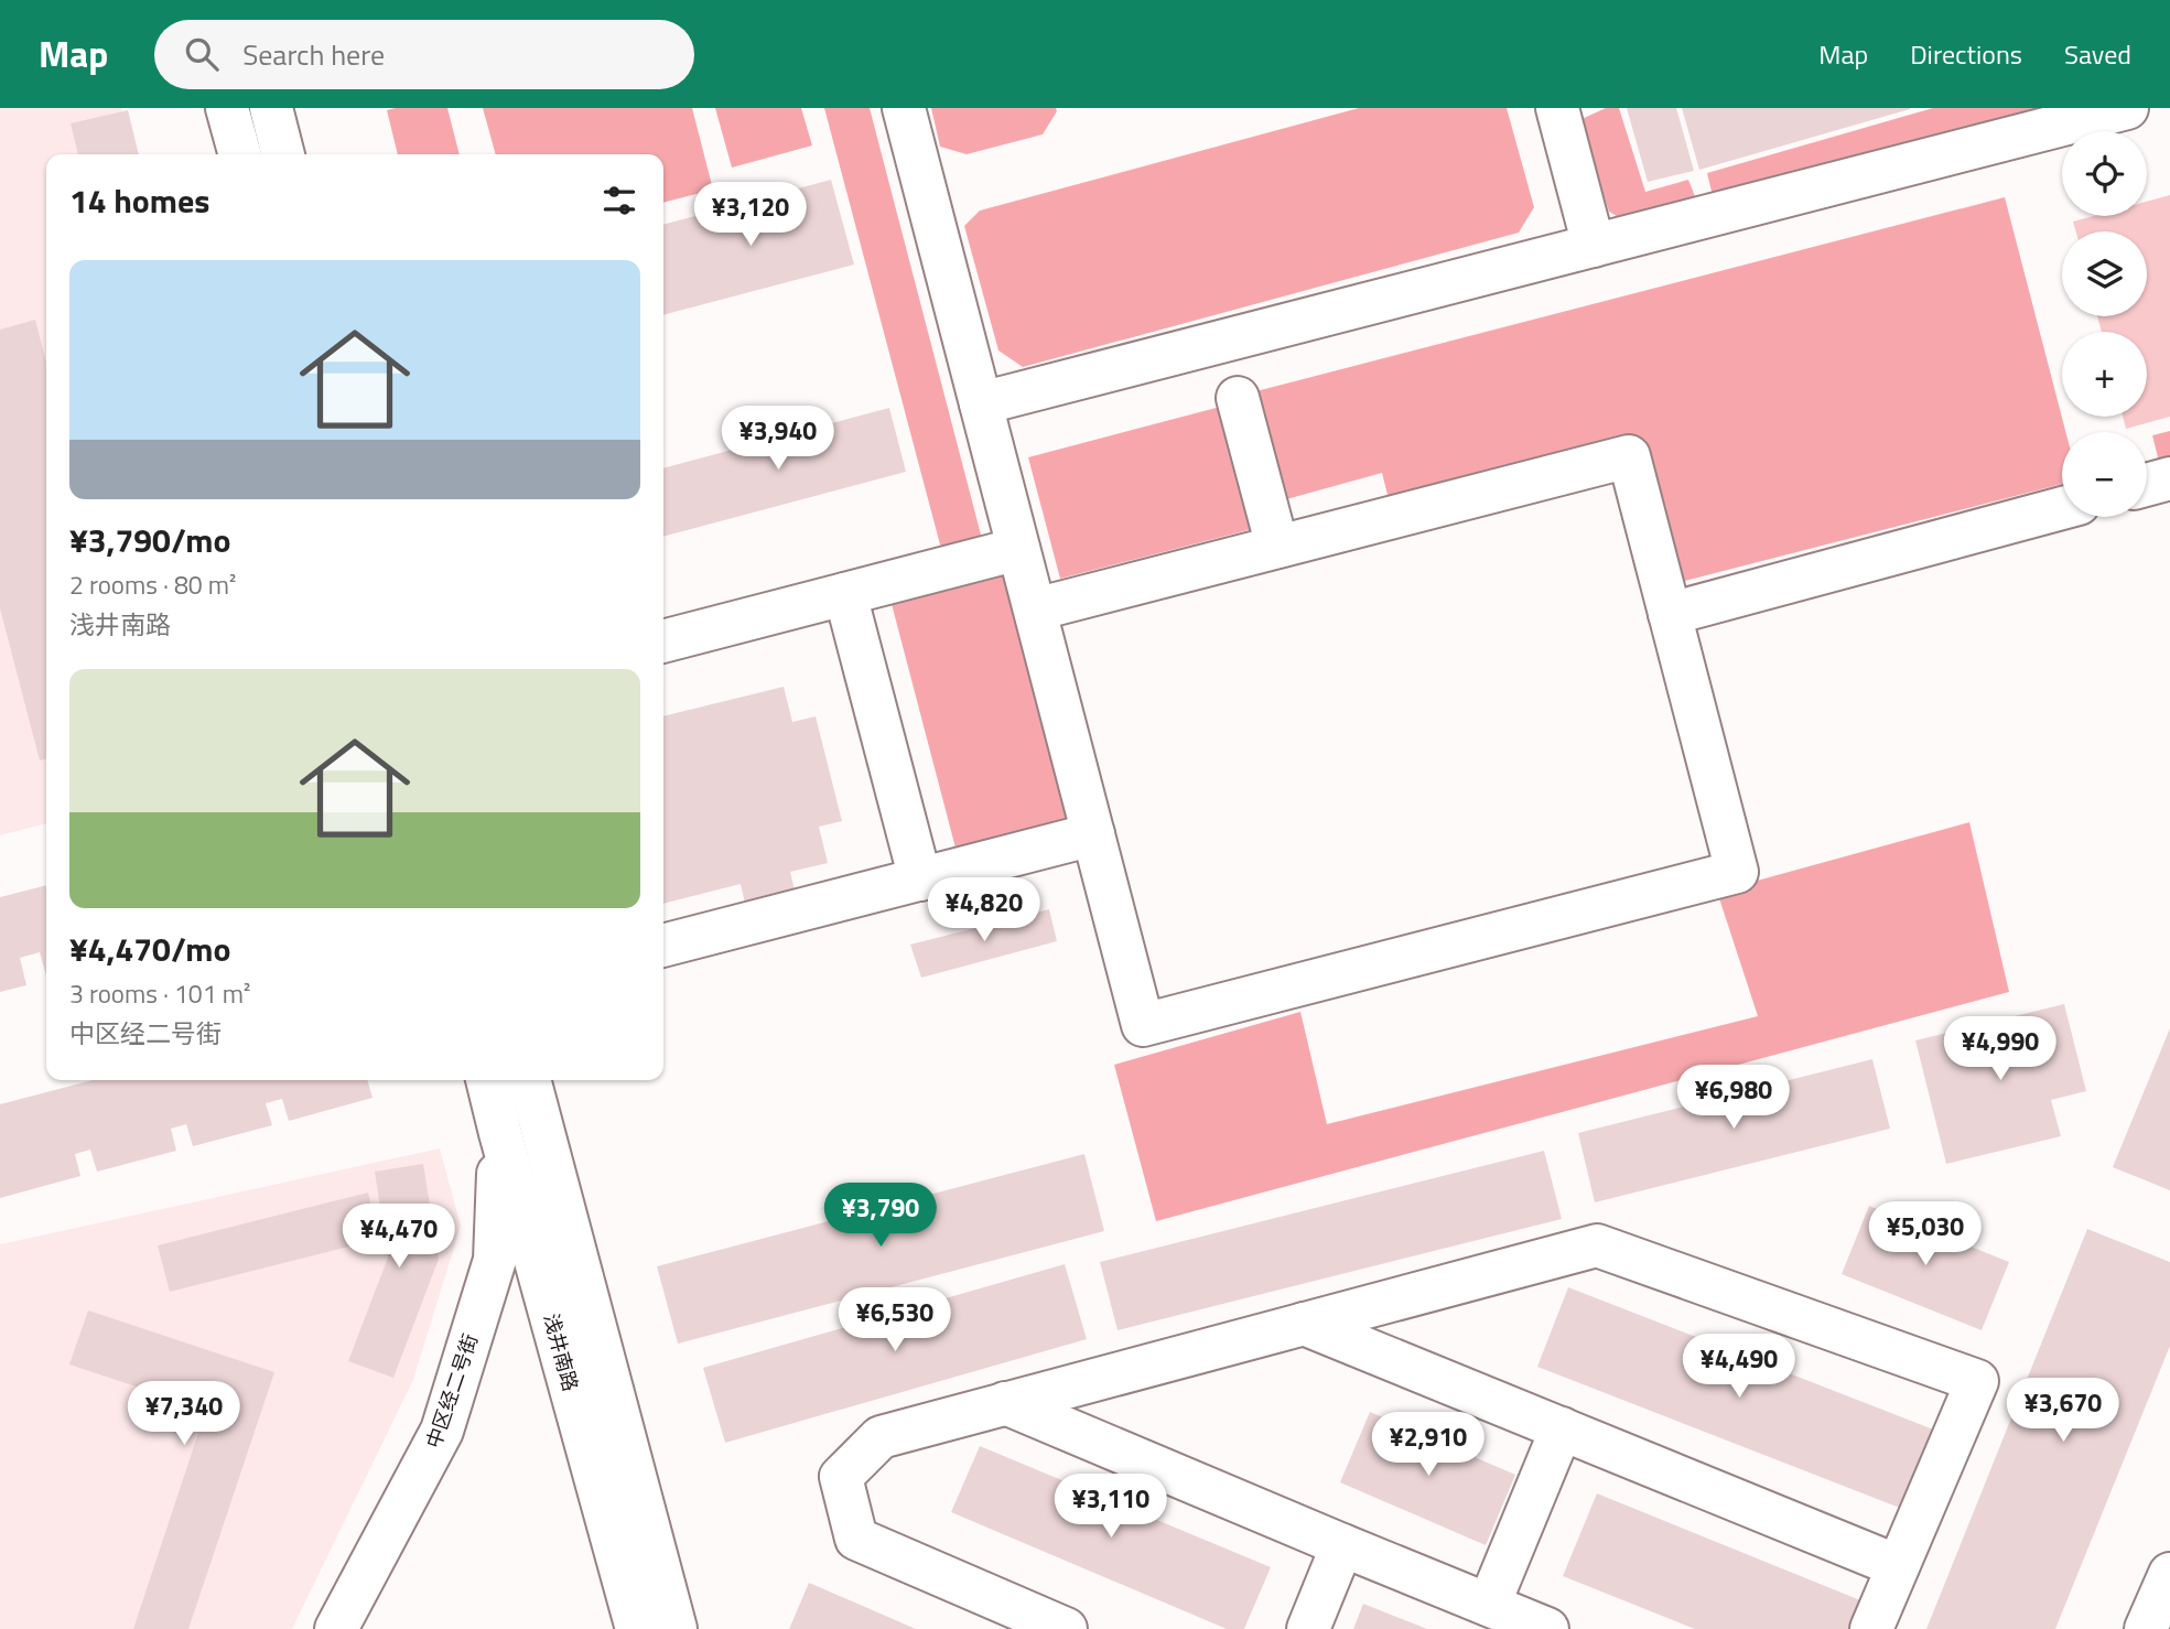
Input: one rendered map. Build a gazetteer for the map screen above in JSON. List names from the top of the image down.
{
  "streets": {
    "street": ["浅井南路", "中区经二号街"]
  },
  "crossings": [
    ["浅井南路", "中区经二号街"]
  ],
  "page": {
    "header": "Map",
    "search": "Search here",
    "nav": ["Map", "Directions", "Saved"],
    "map_buttons": ["+", "−"],
    "heading": "14 homes",
    "price": [
      "¥3,120",
      "¥3,940",
      "¥4,820",
      "¥4,990",
      "¥6,980",
      "¥3,790",
      "¥5,030",
      "¥4,470",
      "¥6,530",
      "¥4,490",
      "¥3,670",
      "¥7,340",
      "¥2,910",
      "¥3,110"
    ],
    "list": [
      {
        "name": "¥3,790/mo",
        "note": "2 rooms · 80 m² · 浅井南路"
      },
      {
        "name": "¥4,470/mo",
        "note": "3 rooms · 101 m² · 中区经二号街"
      }
    ]
  }
}
